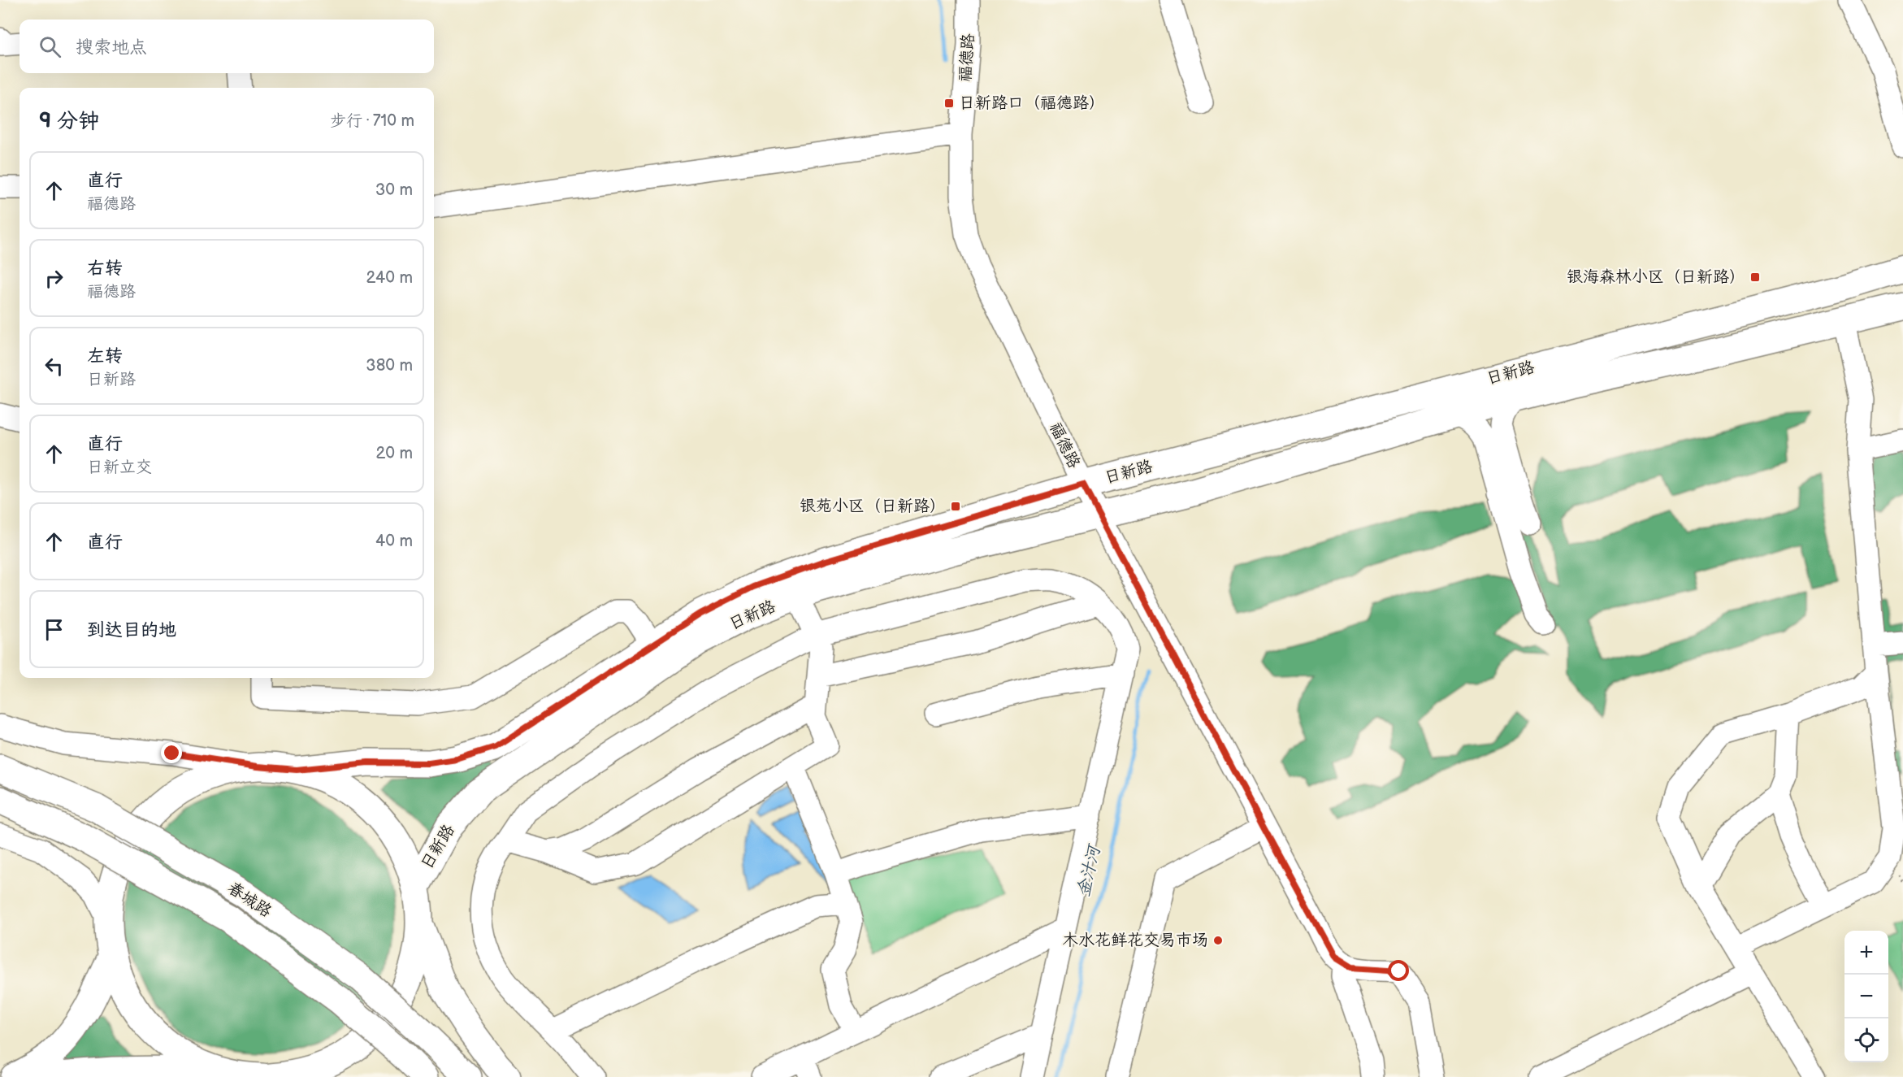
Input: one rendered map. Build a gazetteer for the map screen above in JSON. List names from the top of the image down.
{
  "streets": {
    "main road": ["日新路", "春城路"],
    "street": ["福德路"]
  },
  "crossings": [
    ["福德路", "日新路"]
  ],
  "water": ["金汁河"],
  "places": {
    "transit": ["日新路口（福德路）", "银海森林小区（日新路）", "银苑小区（日新路）"],
    "other": ["木水花鲜花交易市场"]
  },
  "page": {
    "search": "搜索地点",
    "heading": ["9 分钟", "步行 · 710 m"],
    "list": [
      ["直行", "福德路", "30 m"],
      ["右转", "福德路", "240 m"],
      ["左转", "日新路", "380 m"],
      ["直行", "日新立交", "20 m"],
      ["直行", "40 m"],
      "到达目的地"
    ],
    "map_buttons": ["+", "−"]
  }
}
